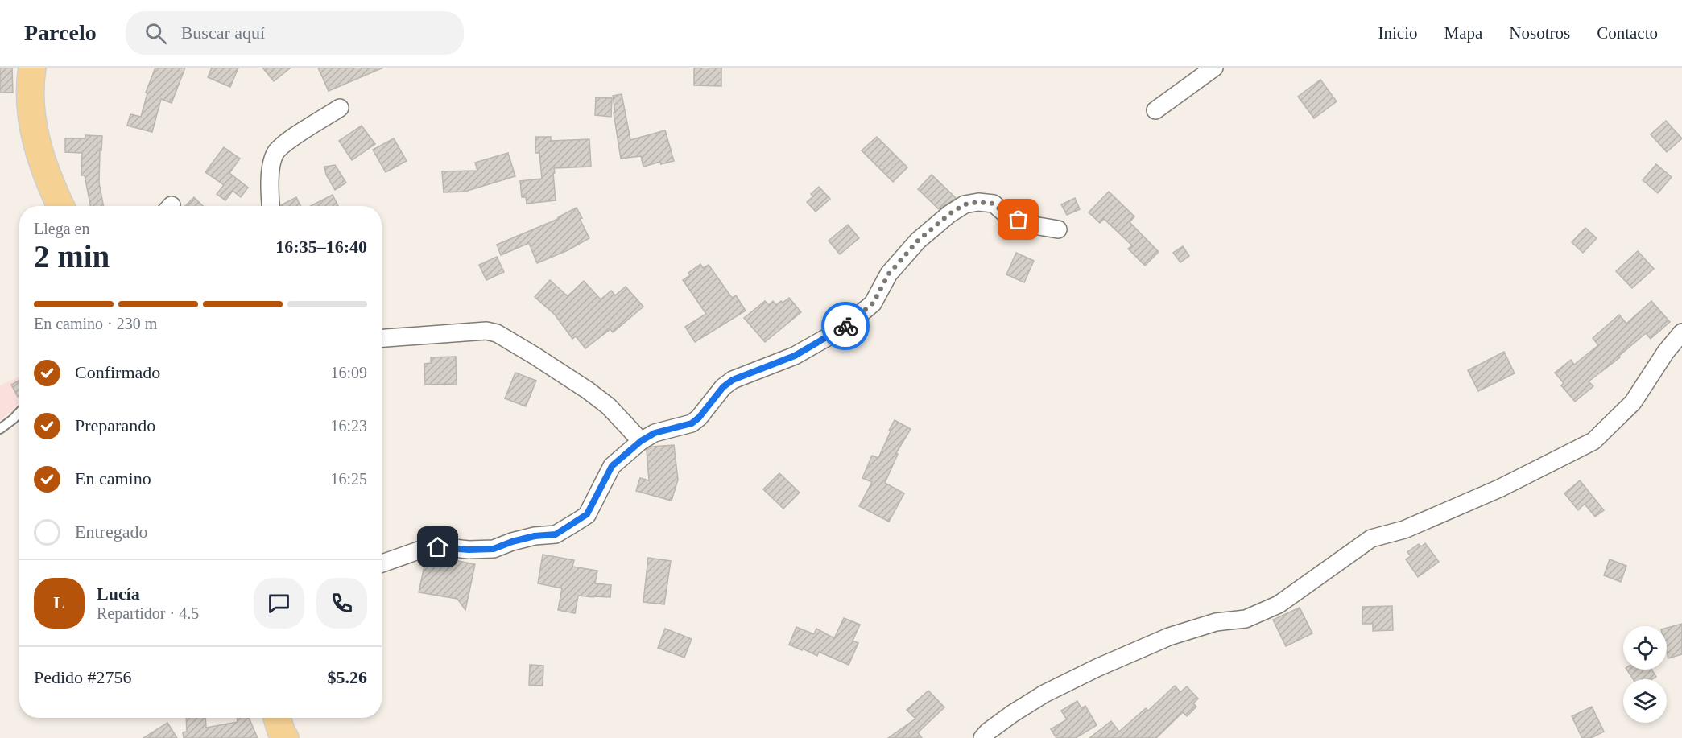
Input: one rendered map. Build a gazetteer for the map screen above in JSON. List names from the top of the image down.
{
  "page": {
    "header": "Parcelo",
    "search": "Buscar aquí",
    "nav": [
      "Inicio",
      "Mapa",
      "Nosotros",
      "Contacto"
    ],
    "heading": ["2 min", "Llega en", "16:35–16:40"],
    "panel": [
      "Lucía",
      "Repartidor · 4.5",
      "Pedido #2756",
      "$5.26"
    ],
    "bar": "En camino · 230 m",
    "list": [
      ["Confirmado", "16:09"],
      ["Preparando", "16:23"],
      ["En camino", "16:25"],
      "Entregado"
    ],
    "round": "L"
  }
}
